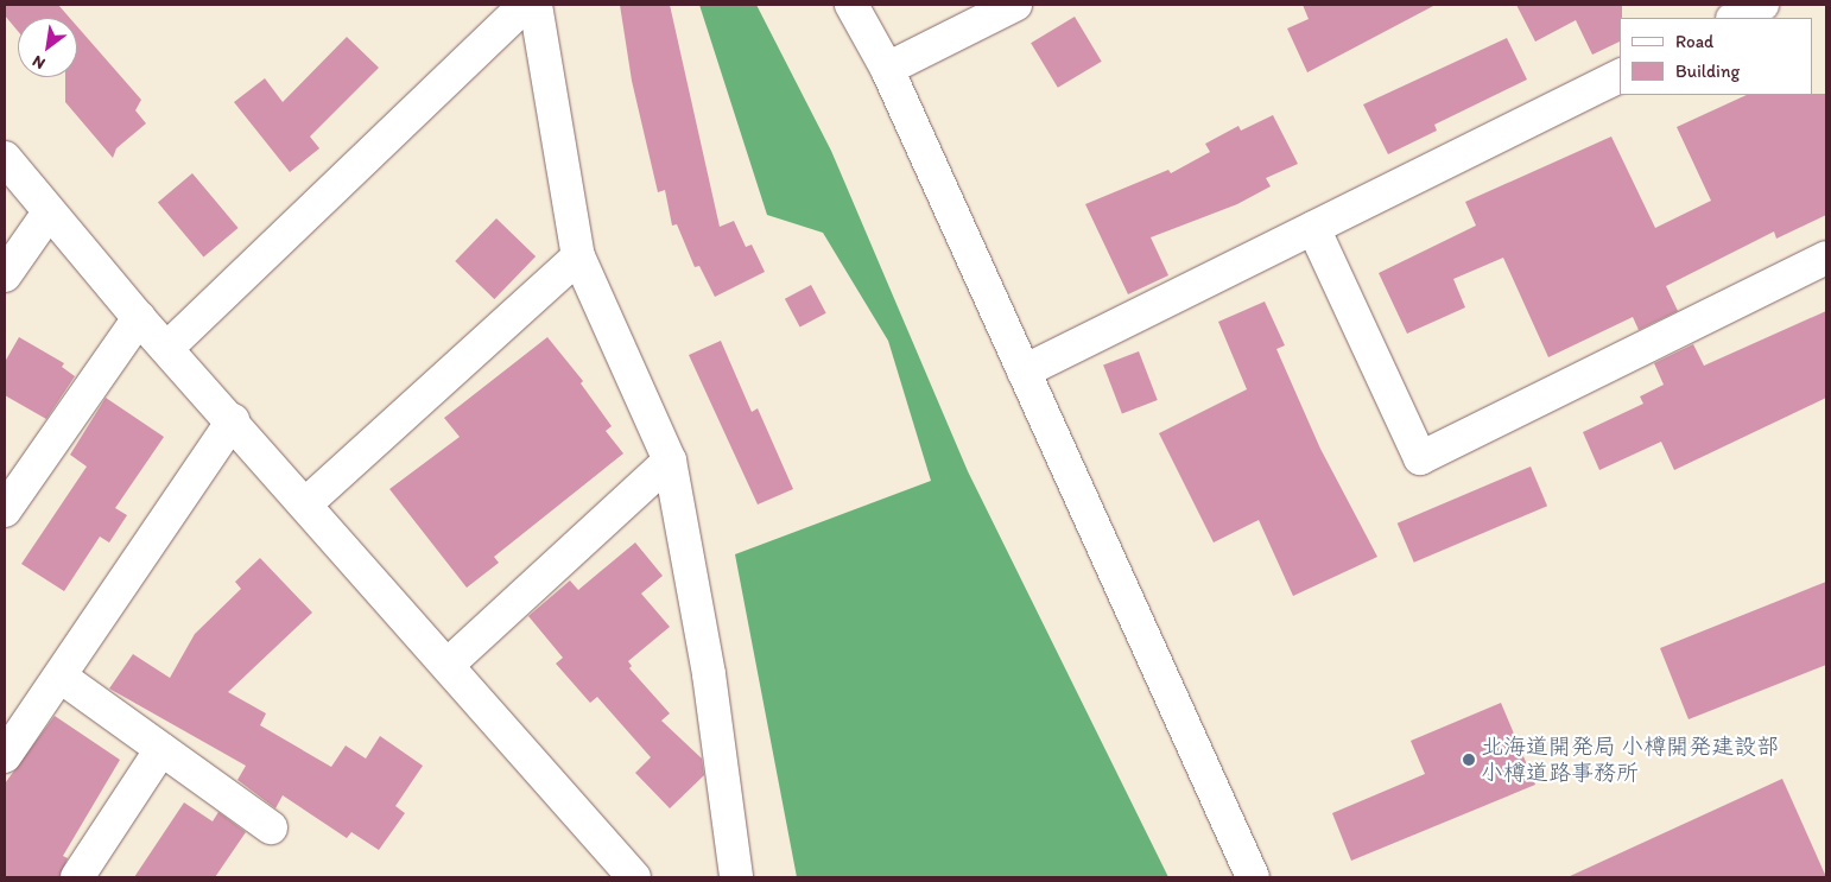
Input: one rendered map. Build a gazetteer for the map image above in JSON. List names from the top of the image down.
{
  "places": ["北海道開発局 小樽開発建設部 小樽道路事務所"],
  "legend": ["Road", "Building"],
  "north": "bottom left"
}
